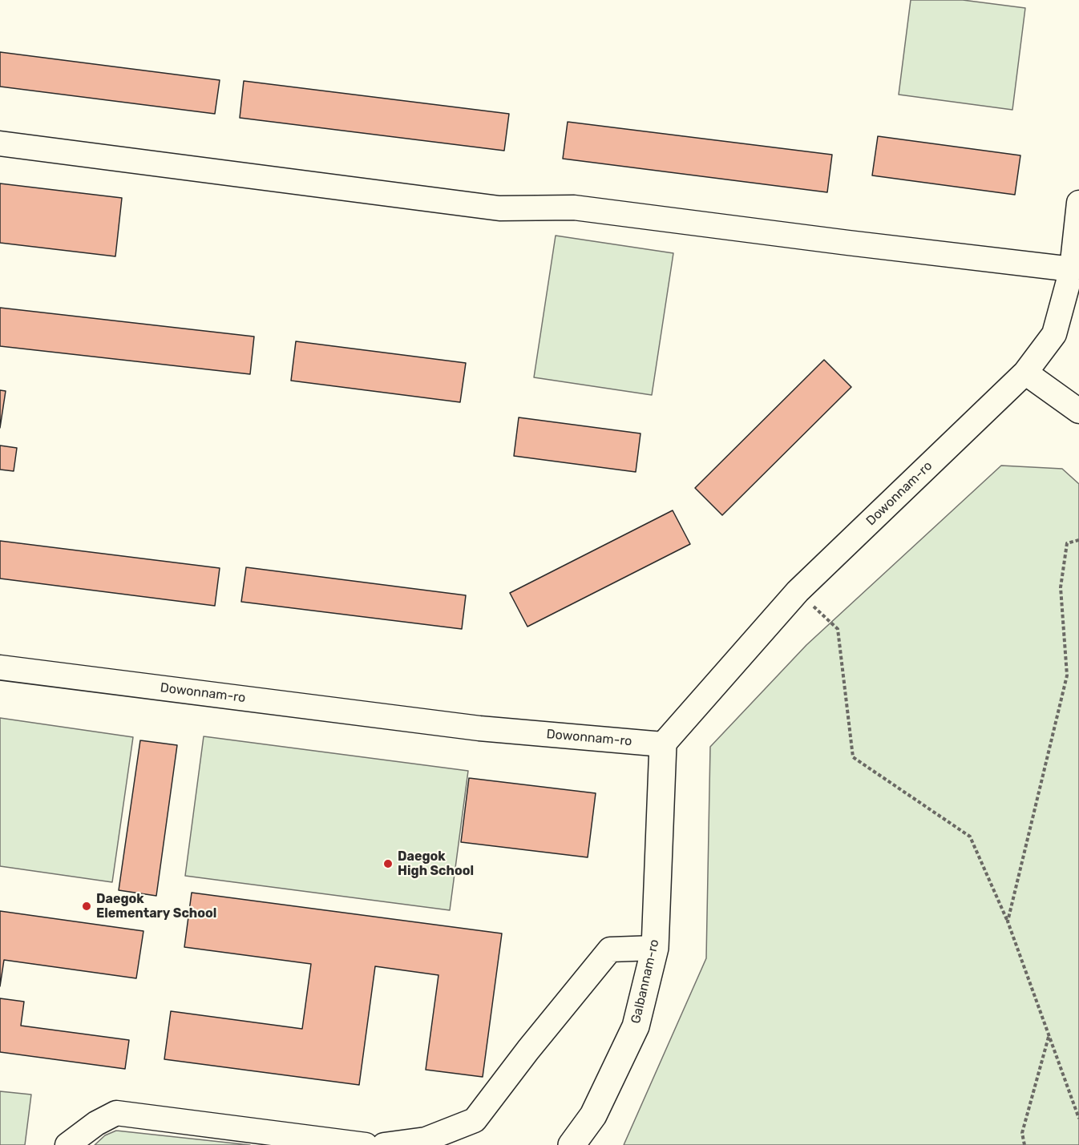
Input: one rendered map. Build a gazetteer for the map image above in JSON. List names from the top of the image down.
{
  "streets": {
    "main road": ["Galbannam-ro"],
    "street": ["Dowonnam-ro"]
  },
  "crossings": [
    ["Dowonnam-ro", "Galbannam-ro"]
  ],
  "places": ["Daegok High School", "Daegok Elementary School"]
}
